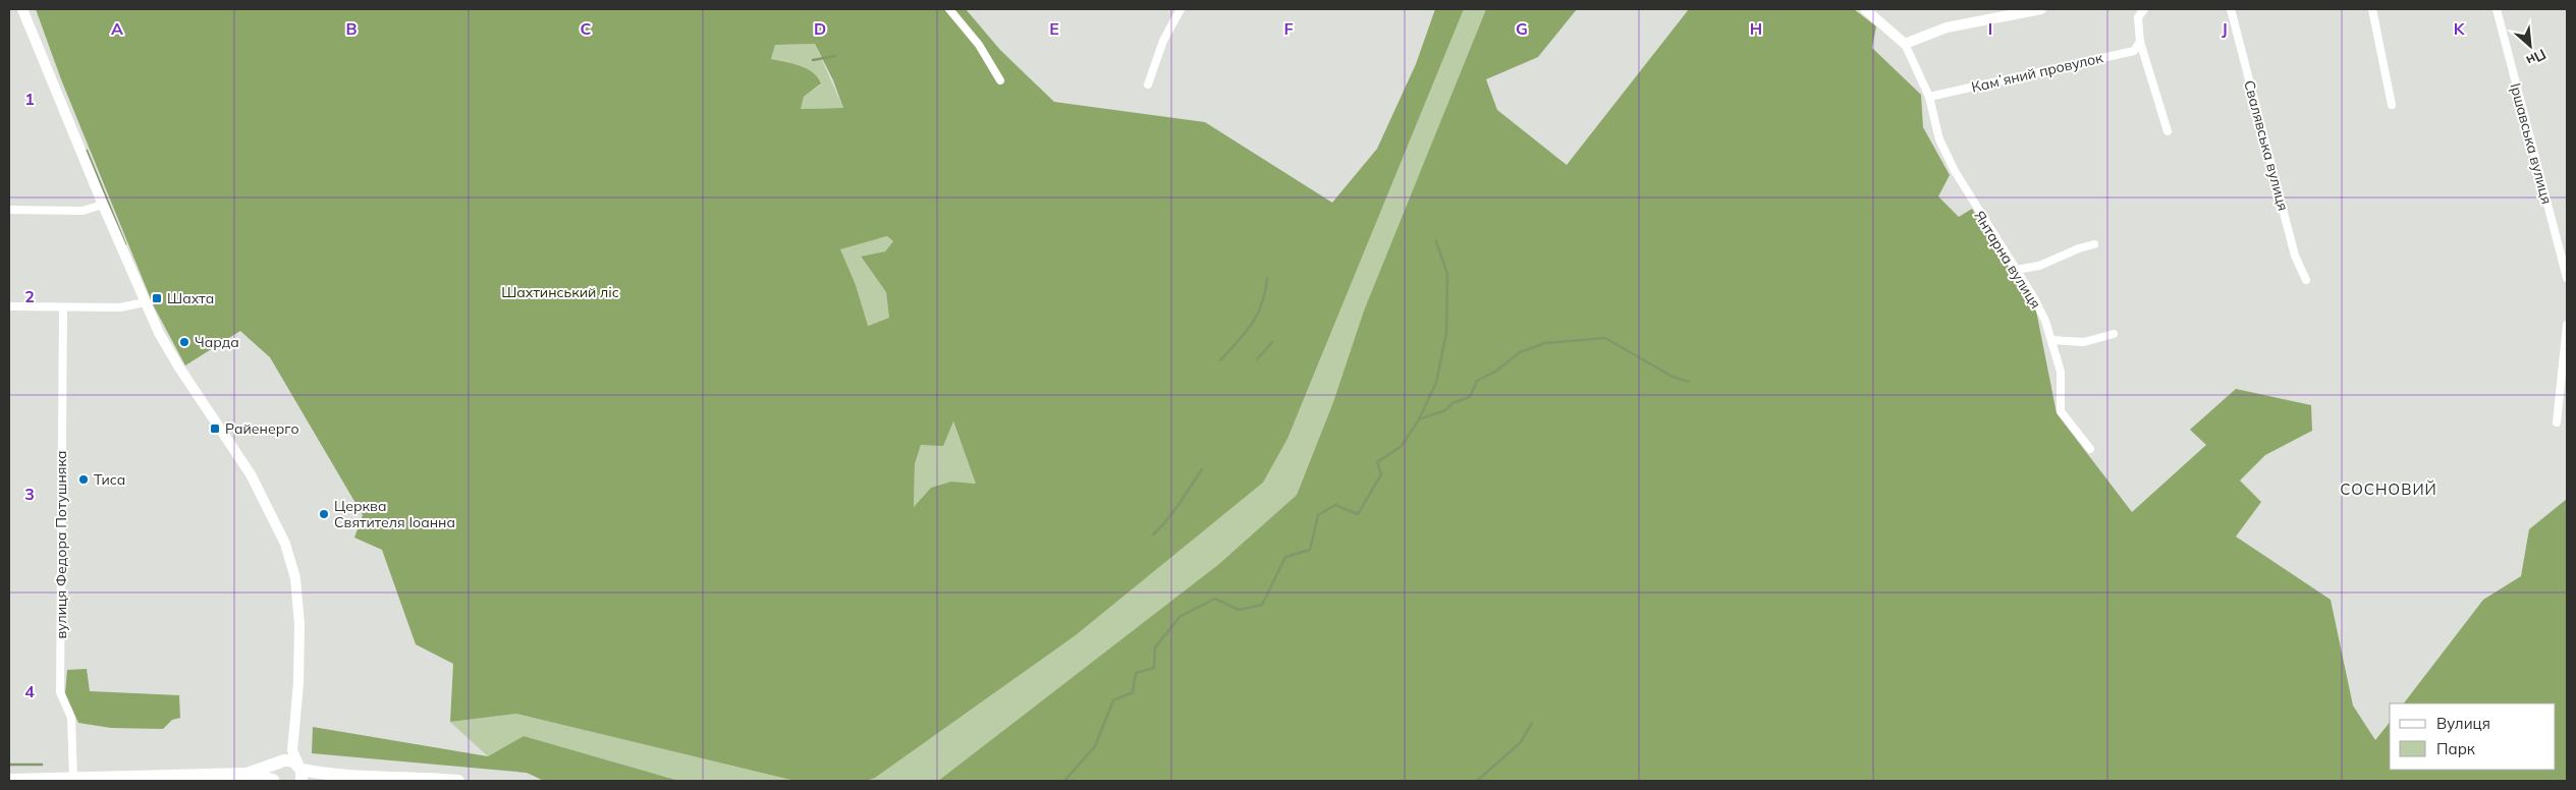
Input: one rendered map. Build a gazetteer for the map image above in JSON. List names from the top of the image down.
{
  "streets": {
    "street": [
      "Камʼяний провулок",
      "Іршавська вулиця",
      "Свалявська вулиця",
      "Янтарна вулиця",
      "вулиця Федора Потушняка"
    ]
  },
  "crossings": [
    ["Камʼяний провулок", "Янтарна вулиця"]
  ],
  "districts": ["СОСНОВИЙ"],
  "parks": ["Шахтинський ліс"],
  "places": {
    "transit": ["Шахта", "Райенерго"],
    "other": ["Чарда", "Тиса", "Церква Святителя Іоанна"]
  },
  "legend": ["Вулиця", "Парк"],
  "north": "bottom right",
  "grid": {
    "columns": [
      "A",
      "B",
      "C",
      "D",
      "E",
      "F",
      "G",
      "H",
      "I",
      "J",
      "K"
    ],
    "rows": [
      "1",
      "2",
      "3",
      "4"
    ]
  }
}
